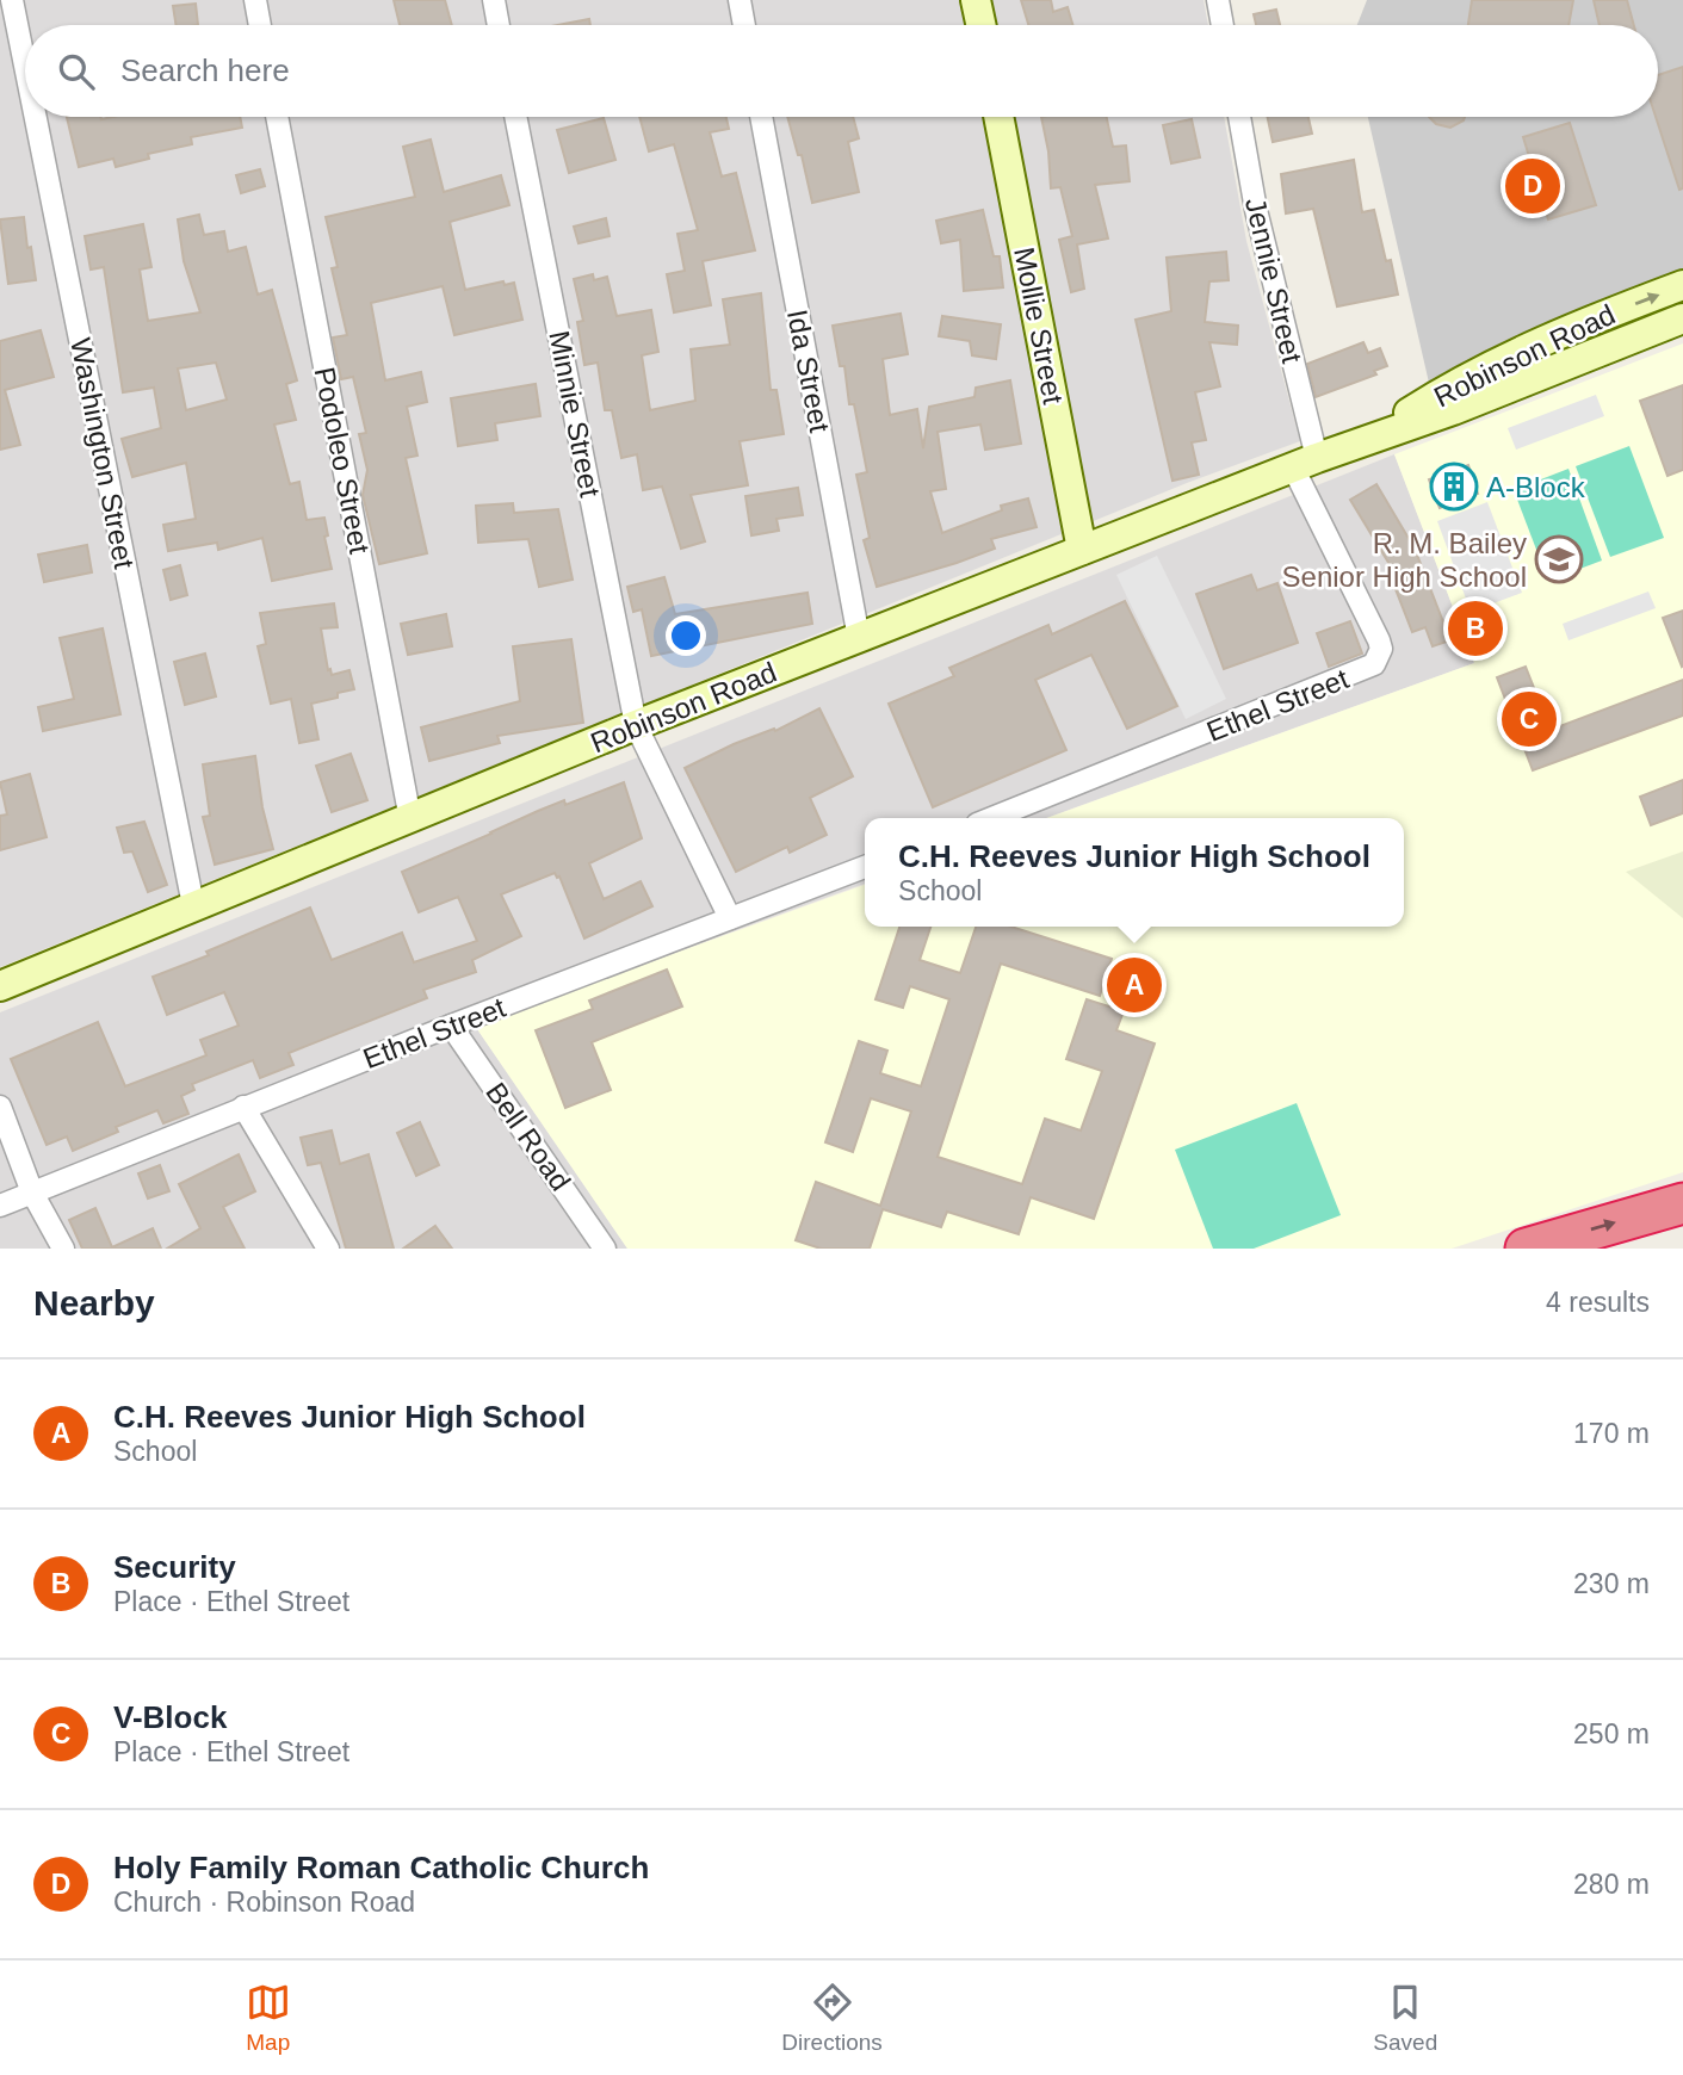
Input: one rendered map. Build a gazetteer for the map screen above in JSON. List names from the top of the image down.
{
  "streets": {
    "main road": ["Mollie Street", "Robinson Road"],
    "street": [
      "Jennie Street",
      "Ida Street",
      "Minnie Street",
      "Washington Street",
      "Podoleo Street",
      "Ethel Street",
      "Bell Road"
    ]
  },
  "crossings": [
    ["Jennie Street", "Robinson Road"],
    ["Jennie Street", "Ethel Street"],
    ["Mollie Street", "Robinson Road"],
    ["Robinson Road", "Ida Street"],
    ["Robinson Road", "Minnie Street"],
    ["Robinson Road", "Washington Street"],
    ["Robinson Road", "Podoleo Street"],
    ["Robinson Road", "Ethel Street"],
    ["Minnie Street", "Ethel Street"],
    ["Ethel Street", "Bell Road"]
  ],
  "places": {
    "building": ["A-Block"],
    "school or university": ["R. M. Bailey Senior High School"]
  },
  "page": {
    "search": "Search here",
    "pins": [
      "D",
      "B",
      "C",
      "A"
    ],
    "popup": ["C.H. Reeves Junior High School", "School"],
    "heading": ["Nearby", "4 results"],
    "list": [
      {
        "mark": "A",
        "name": "C.H. Reeves Junior High School",
        "note": "School",
        "value": "170 m"
      },
      {
        "mark": "B",
        "name": "Security",
        "note": "Place · Ethel Street",
        "value": "230 m"
      },
      {
        "mark": "C",
        "name": "V-Block",
        "note": "Place · Ethel Street",
        "value": "250 m"
      },
      {
        "mark": "D",
        "name": "Holy Family Roman Catholic Church",
        "note": "Church · Robinson Road",
        "value": "280 m"
      }
    ],
    "nav": ["Map", "Directions", "Saved"]
  }
}
